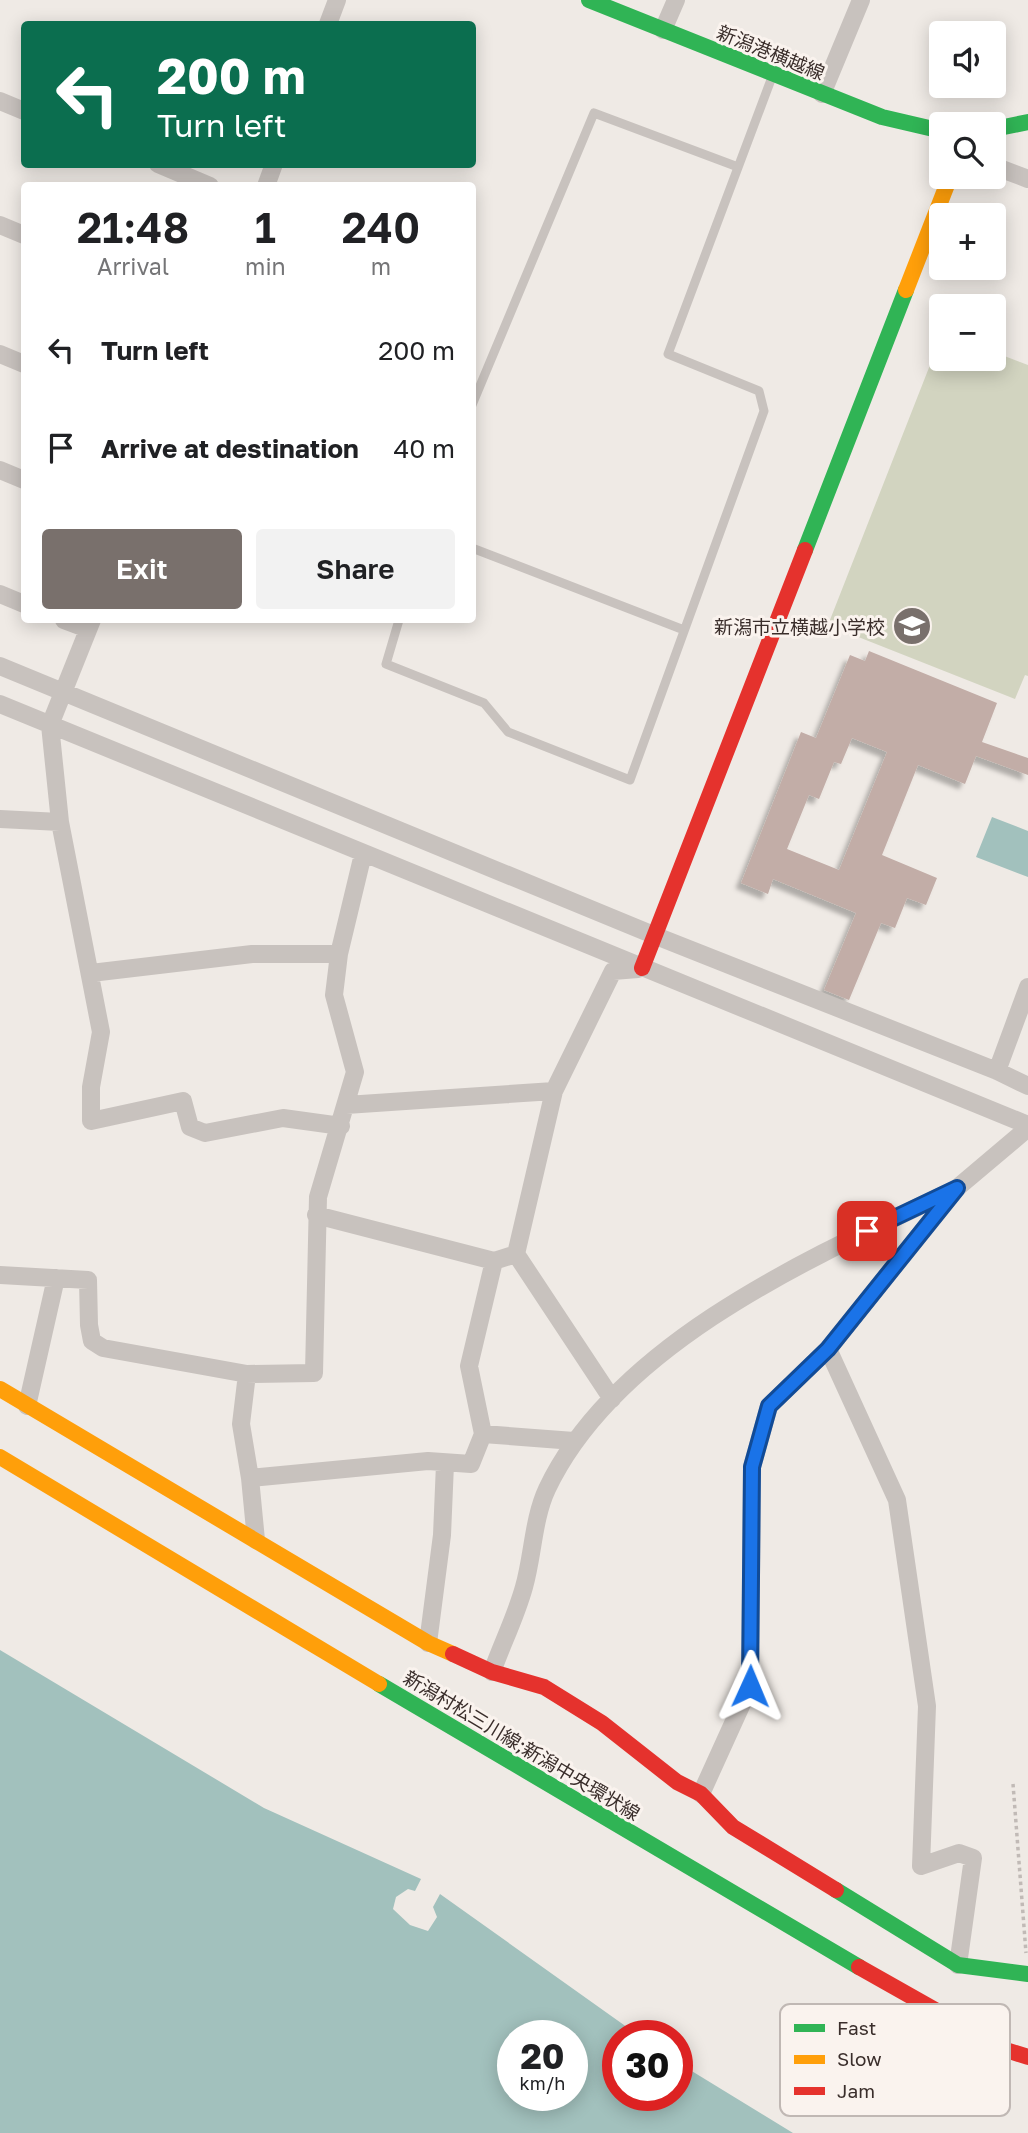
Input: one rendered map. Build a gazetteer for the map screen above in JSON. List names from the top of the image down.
{
  "streets": {
    "street": ["新潟港横越線", "新潟村松三川線;新潟中央環状線"]
  },
  "places": {
    "school or university": ["新潟市立横越小学校"]
  },
  "legend": ["Fast", "Slow", "Jam"],
  "page": {
    "map_buttons": ["+", "−"],
    "turn": ["200 m", "Turn left"],
    "eta": [
      "21:48",
      "Arrival",
      "1",
      "min",
      "240",
      "m"
    ],
    "list": [
      {
        "name": "Turn left",
        "value": "200 m"
      },
      {
        "name": "Arrive at destination",
        "value": "40 m"
      }
    ],
    "buttons": ["Exit", "Share"],
    "speed": "20 km/h",
    "limit": "30"
  }
}
